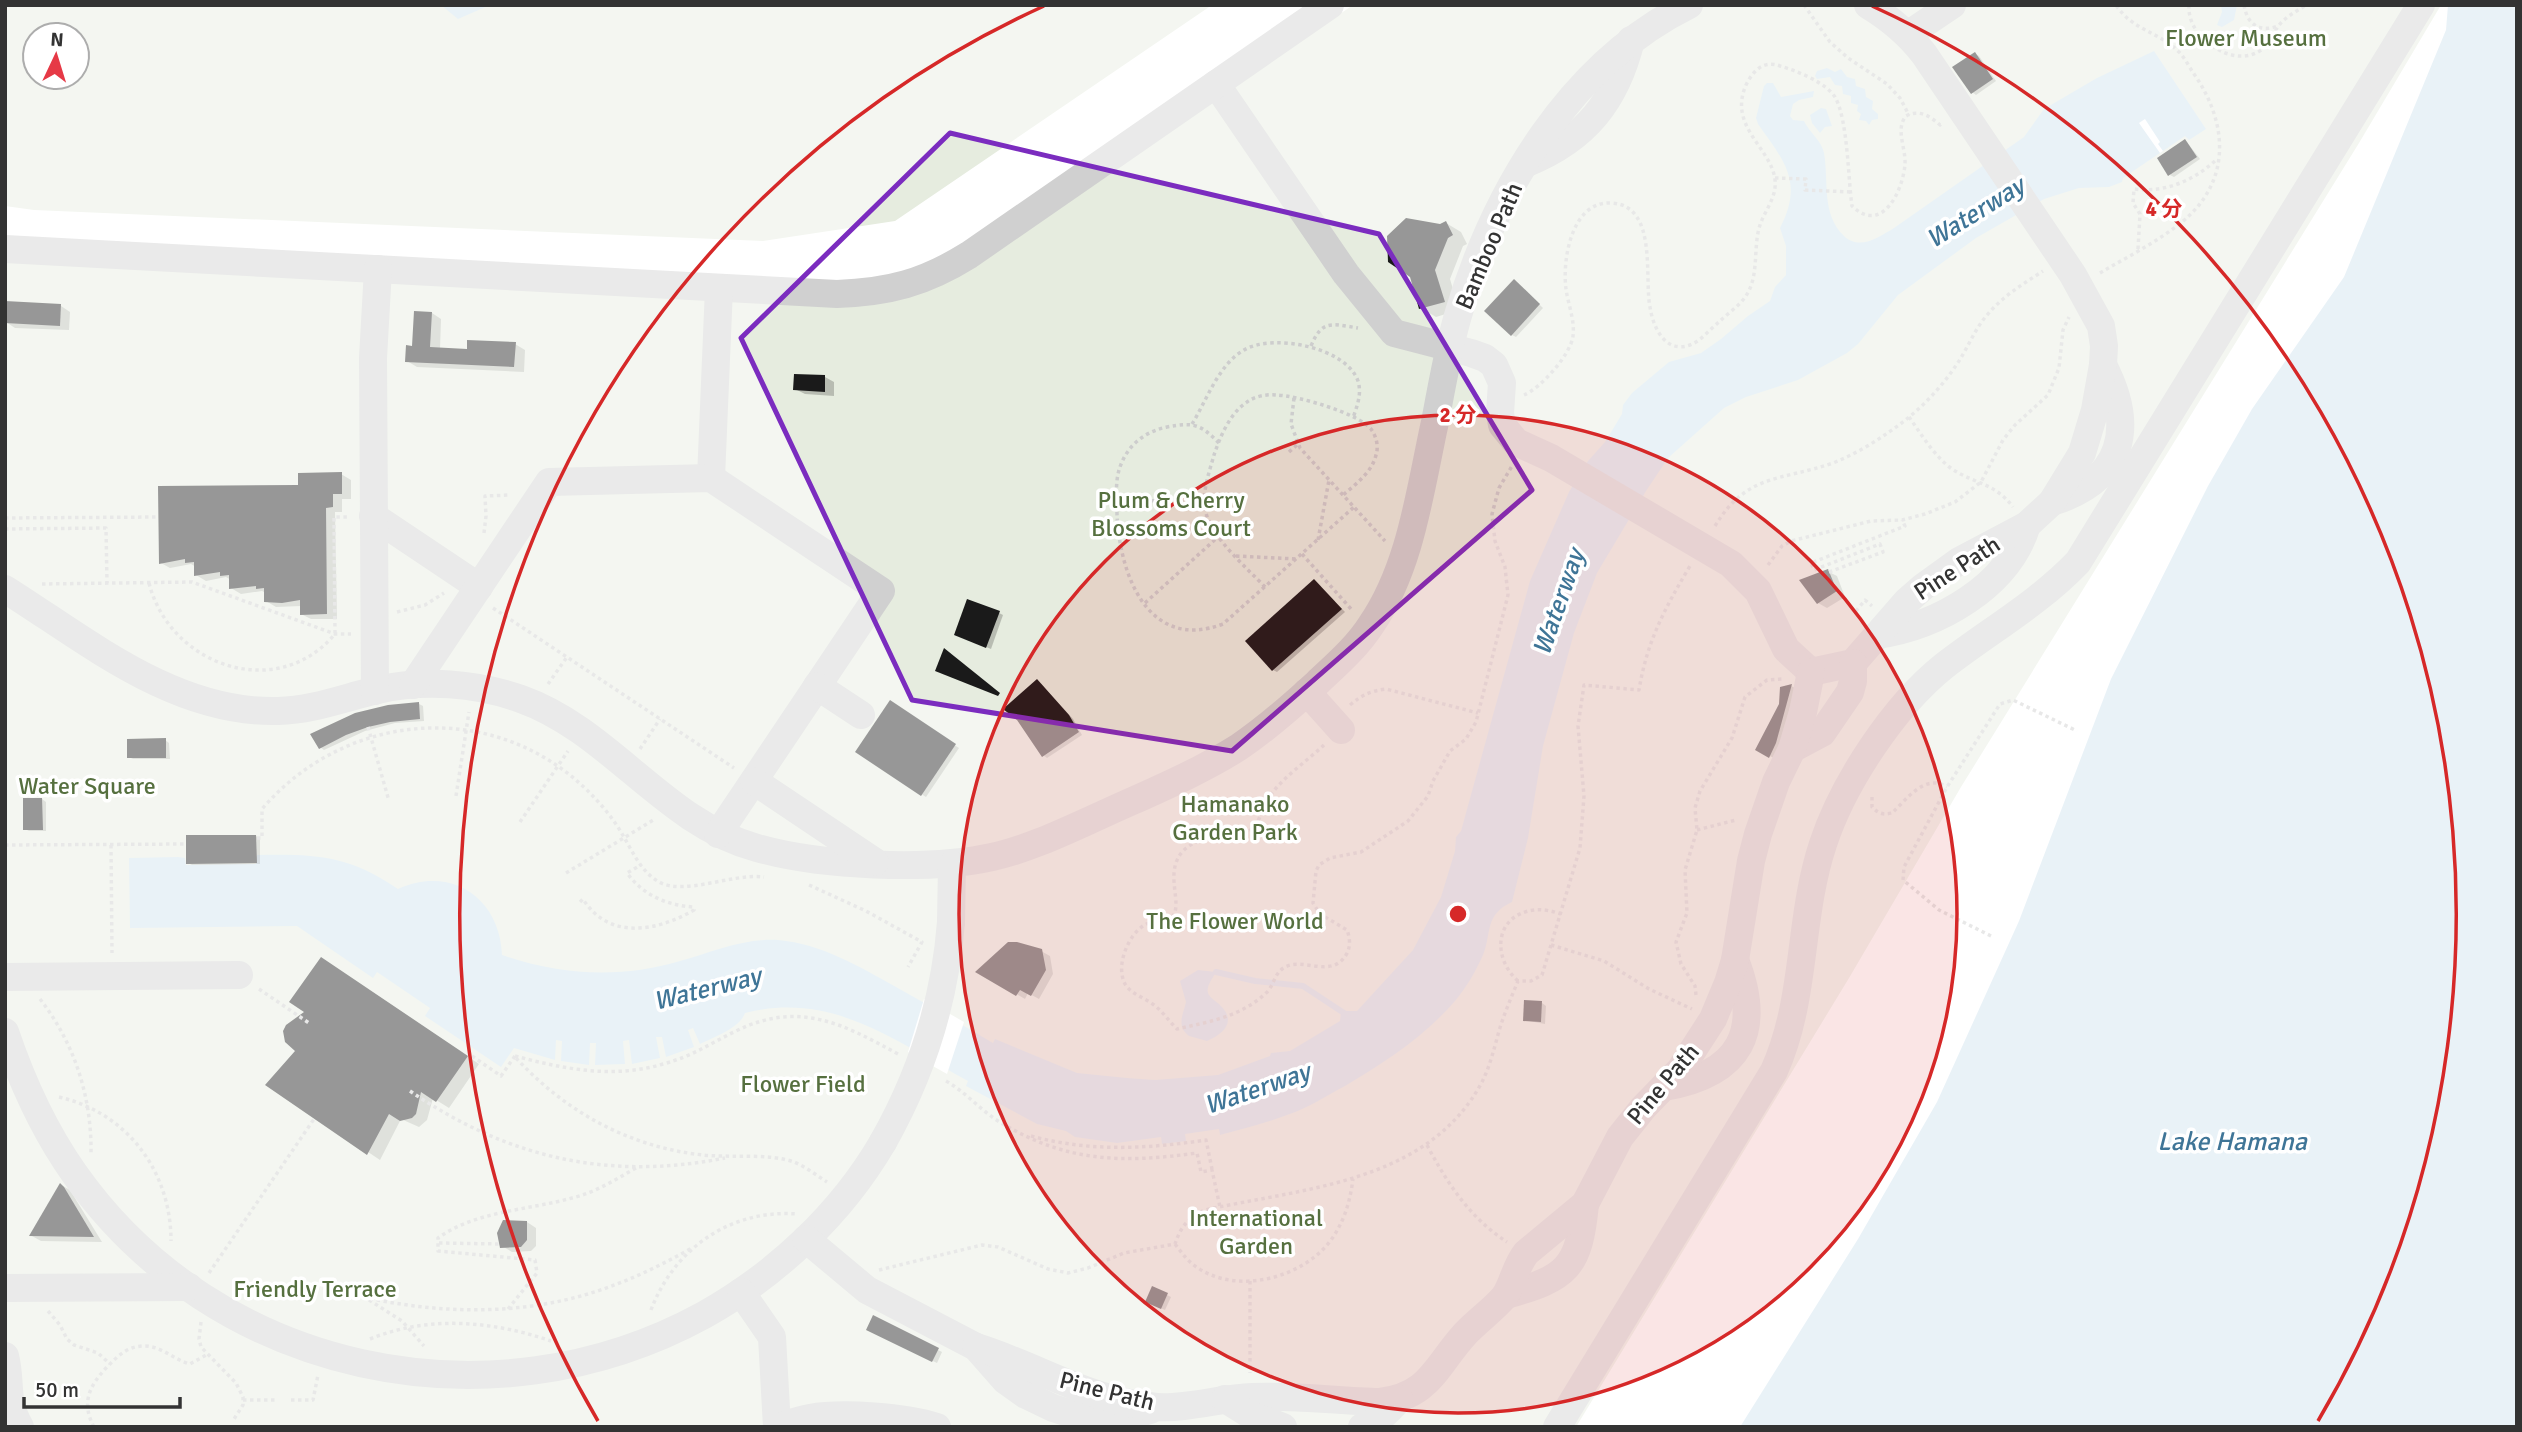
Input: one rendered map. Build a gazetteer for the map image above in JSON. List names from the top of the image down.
{
  "streets": {
    "lane": ["Bamboo Path", "Pine Path"]
  },
  "water": ["Waterway", "Lake Hamana"],
  "parks": [
    "Flower Museum",
    "Plum & Cherry Blossoms Court",
    "Water Square",
    "Hamanako Garden Park",
    "The Flower World",
    "Flower Field",
    "International Garden",
    "Friendly Terrace"
  ],
  "scale_bar": "50 m",
  "north": "top",
  "rings": ["4 分", "2 分"]
}
